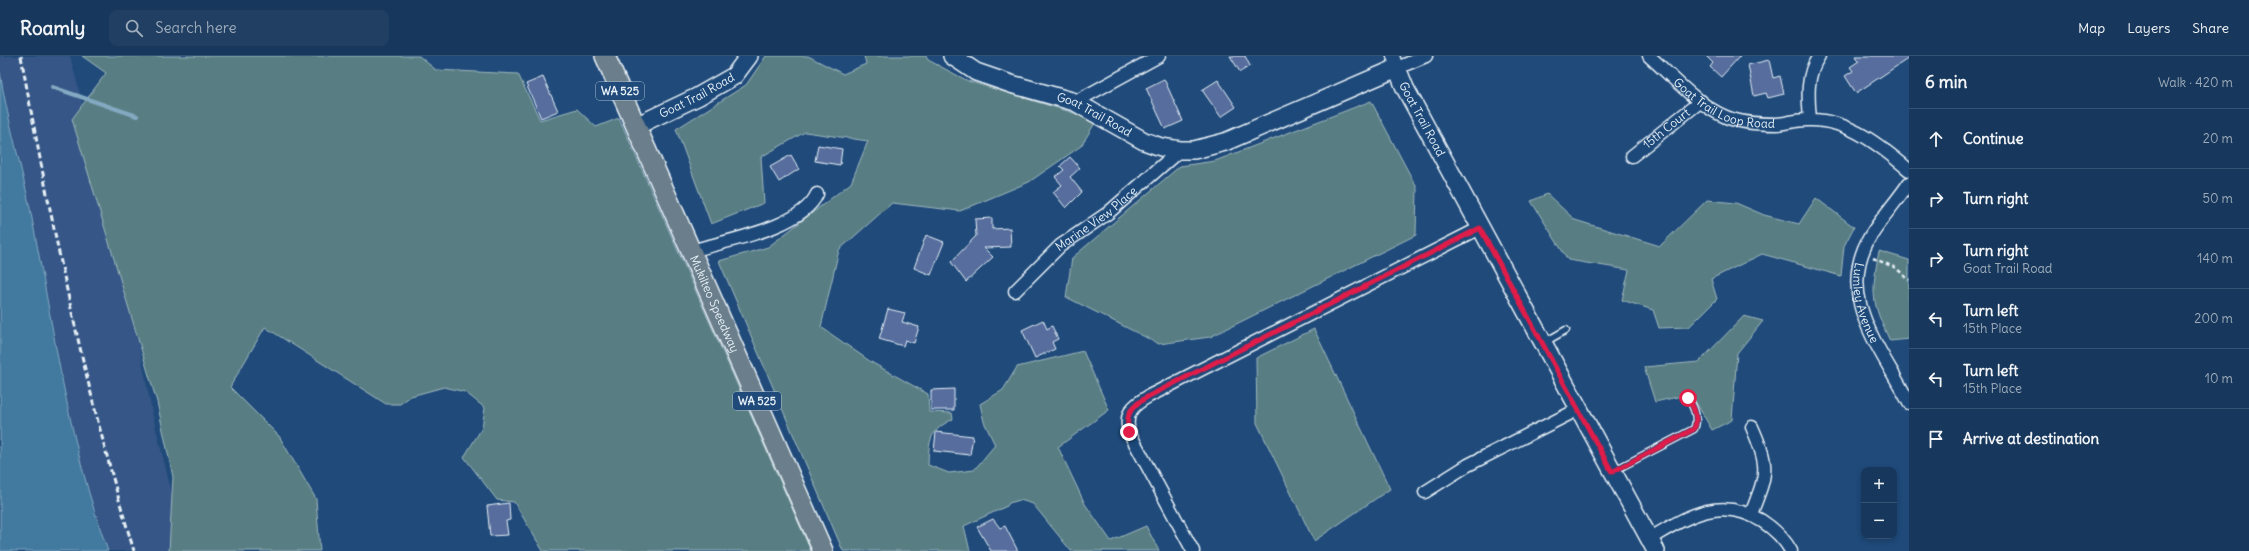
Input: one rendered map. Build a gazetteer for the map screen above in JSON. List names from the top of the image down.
{
  "streets": {
    "main road": ["WA 525", "Mukilteo Speedway"],
    "street": [
      "Goat Trail Road",
      "Goat Trail Loop Road",
      "15th Court",
      "Marine View Place",
      "Lumley Avenue"
    ]
  },
  "crossings": [
    ["Goat Trail Road", "Marine View Place"],
    ["Goat Trail Road", "Mukilteo Speedway"],
    ["Goat Trail Loop Road", "15th Court"]
  ],
  "page": {
    "header": "Roamly",
    "search": "Search here",
    "nav": ["Map", "Layers", "Share"],
    "heading": ["6 min", "Walk · 420 m"],
    "list": [
      ["Continue", "20 m"],
      ["Turn right", "50 m"],
      ["Turn right", "Goat Trail Road", "140 m"],
      ["Turn left", "15th Place", "200 m"],
      ["Turn left", "15th Place", "10 m"],
      "Arrive at destination"
    ],
    "map_buttons": ["+", "−"]
  }
}
